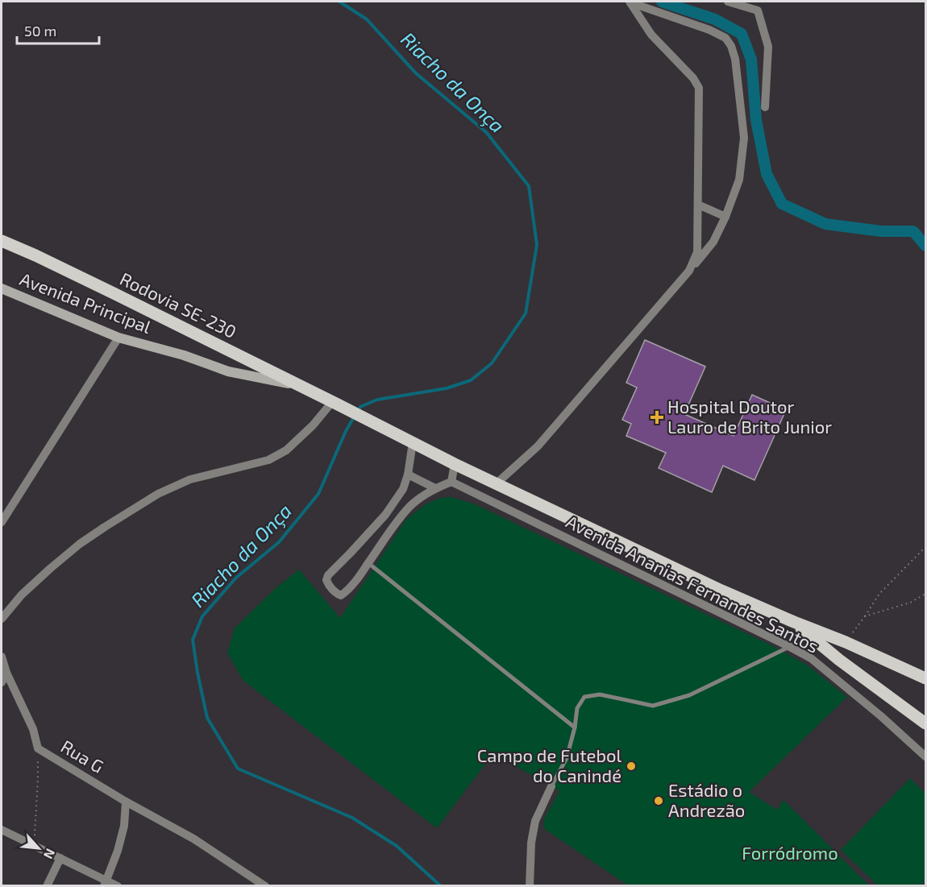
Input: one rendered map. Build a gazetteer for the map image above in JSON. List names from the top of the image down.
{
  "streets": {
    "main road": ["Rodovia SE-230"],
    "street": ["Avenida Principal", "Avenida Ananias Fernandes Santos", "Rua G"]
  },
  "crossings": [
    ["Avenida Principal", "Rodovia SE-230"]
  ],
  "water": ["Riacho da Onça"],
  "parks": ["Forródromo"],
  "places": {
    "health": ["Hospital Doutor Lauro de Brito Junior"],
    "other": ["Campo de Futebol do Canindé", "Estádio o Andrezão"]
  },
  "scale_bar": "50 m",
  "north": "bottom right"
}
